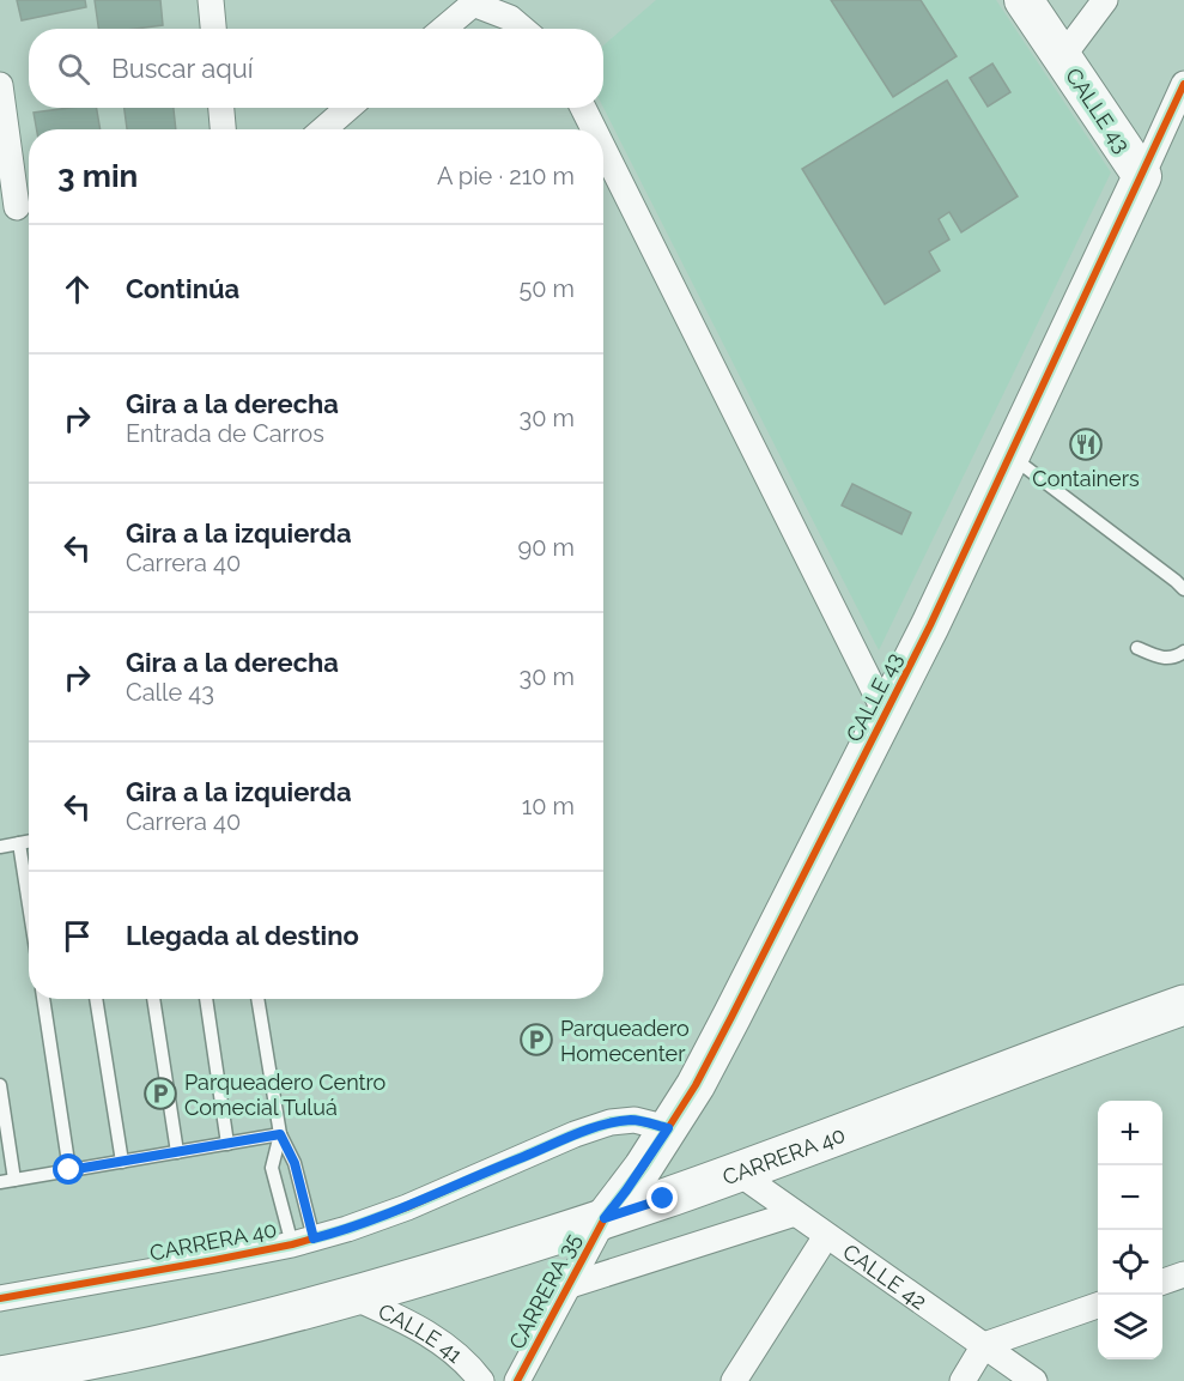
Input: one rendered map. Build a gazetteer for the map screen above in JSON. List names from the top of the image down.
{
  "streets": {
    "main road": ["CARRERA 40"],
    "street": [
      "CALLE 43",
      "CALLE 42",
      "CARRERA 35",
      "CALLE 41"
    ]
  },
  "crossings": [
    ["CALLE 43", "CARRERA 40"],
    ["CALLE 43", "CARRERA 35"],
    ["CARRERA 40", "CALLE 42"],
    ["CARRERA 40", "CARRERA 35"],
    ["CARRERA 40", "CALLE 41"]
  ],
  "places": {
    "restaurant": ["Containers"],
    "parking": ["Parqueadero Homecenter", "Parqueadero Centro Comecial Tuluá"]
  },
  "page": {
    "search": "Buscar aquí",
    "heading": ["3 min", "A pie · 210 m"],
    "list": [
      ["Continúa", "50 m"],
      ["Gira a la derecha", "Entrada de Carros", "30 m"],
      ["Gira a la izquierda", "Carrera 40", "90 m"],
      ["Gira a la derecha", "Calle 43", "30 m"],
      ["Gira a la izquierda", "Carrera 40", "10 m"],
      "Llegada al destino"
    ],
    "map_buttons": ["+", "−"]
  }
}
